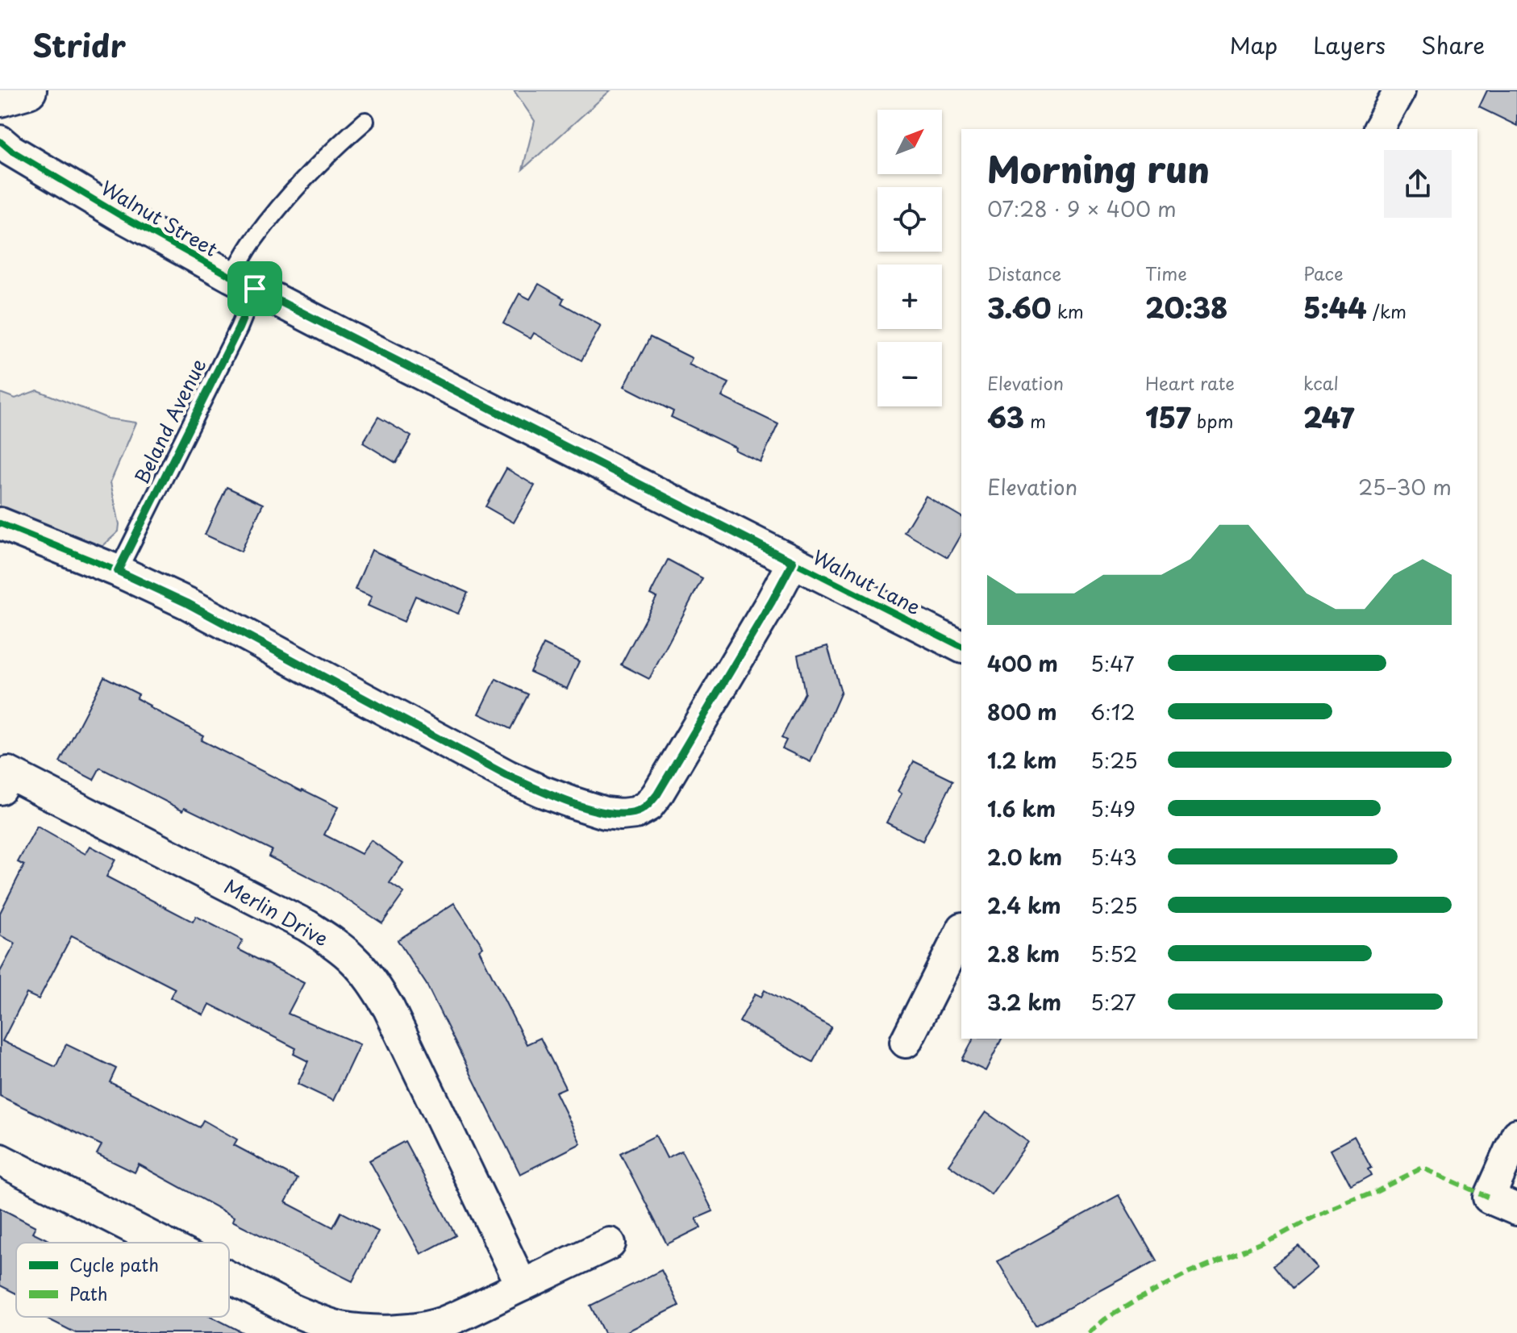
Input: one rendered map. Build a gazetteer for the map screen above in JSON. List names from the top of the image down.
{
  "streets": {
    "street": ["Walnut Street", "Walnut Lane", "Merlin Drive"],
    "lane": ["Beland Avenue"]
  },
  "crossings": [
    ["Walnut Street", "Beland Avenue"],
    ["Walnut Street", "Walnut Lane"]
  ],
  "legend": ["Cycle path", "Path"],
  "north": "top right",
  "page": {
    "header": "Stridr",
    "nav": ["Map", "Layers", "Share"],
    "map_buttons": ["+", "−"],
    "heading": ["Morning run", "07:28 · 9 × 400 m"],
    "stats": [
      ["Distance", "3.60 km"],
      ["Time", "20:38"],
      ["Pace", "5:44 /km"],
      ["Elevation", "63 m"],
      ["Heart rate", "157 bpm"],
      ["kcal", "247"]
    ],
    "chart": ["Elevation", "25–30 m"],
    "list": [
      {
        "name": "400 m",
        "note": "5:47"
      },
      {
        "name": "800 m",
        "note": "6:12"
      },
      {
        "name": "1.2 km",
        "note": "5:25"
      },
      {
        "name": "1.6 km",
        "note": "5:49"
      },
      {
        "name": "2.0 km",
        "note": "5:43"
      },
      {
        "name": "2.4 km",
        "note": "5:25"
      },
      {
        "name": "2.8 km",
        "note": "5:52"
      },
      {
        "name": "3.2 km",
        "note": "5:27"
      }
    ]
  }
}
